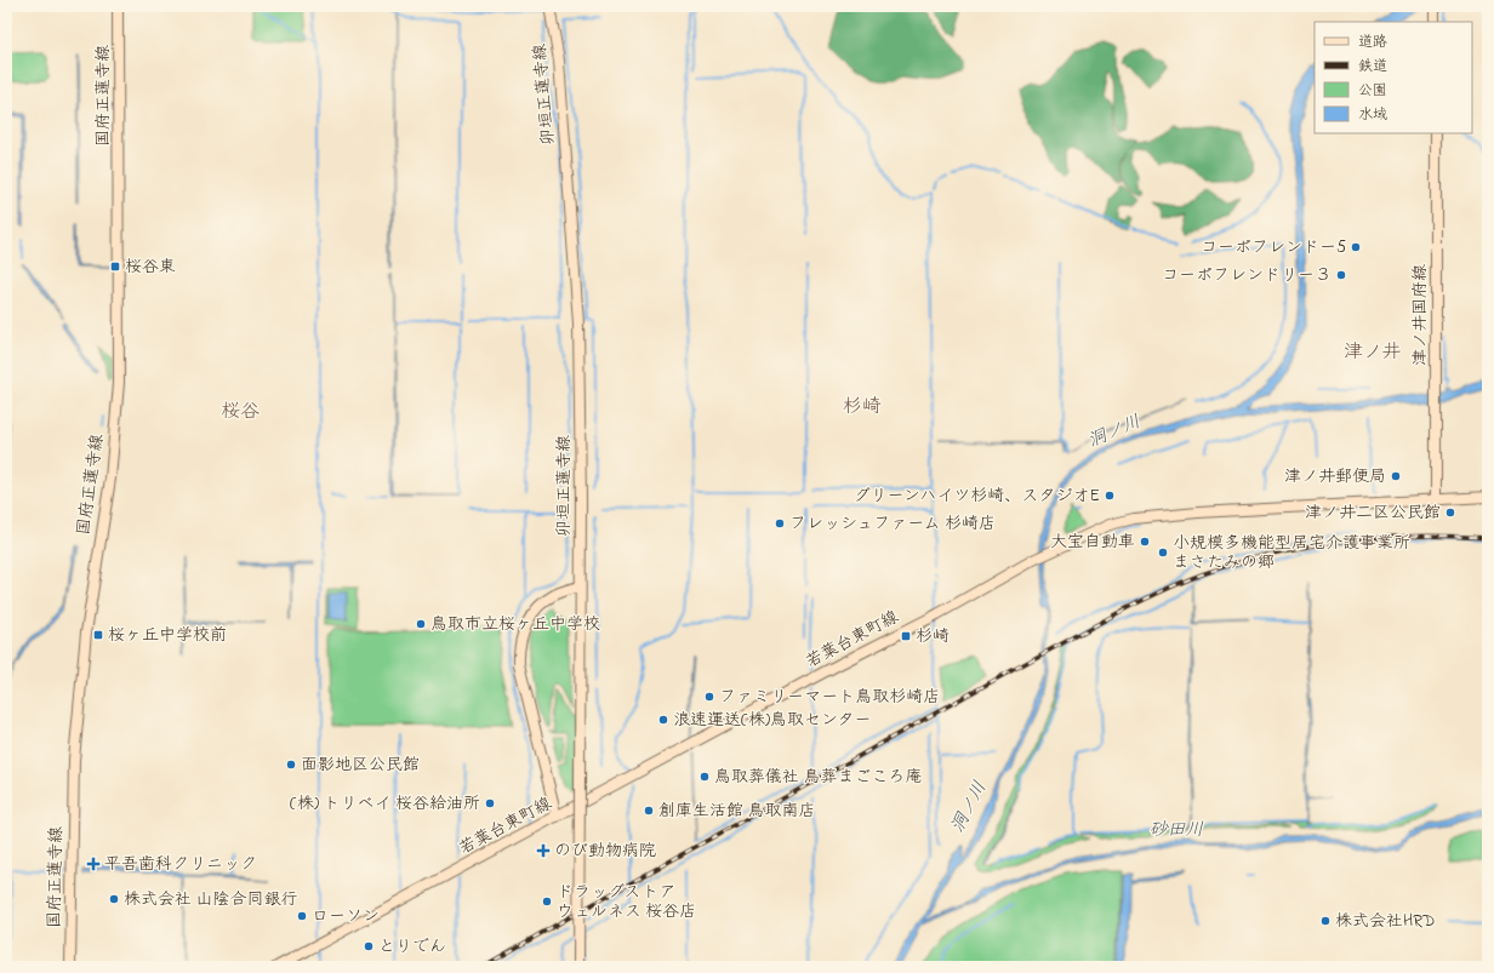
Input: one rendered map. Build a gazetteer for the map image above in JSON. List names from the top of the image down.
{
  "streets": {
    "main road": [
      "卯垣正蓮寺線",
      "国府正蓮寺線",
      "津ノ井国府線",
      "若葉台東町線"
    ]
  },
  "crossings": [
    ["津ノ井国府線", "若葉台東町線"]
  ],
  "districts": ["津ノ井", "杉崎", "桜谷"],
  "water": ["洞ノ川", "砂田川"],
  "places": {
    "other": [
      "コーポフレンドー5",
      "コーポフレンドリー３",
      "津ノ井郵便局",
      "グリーンハイツ杉崎、スタジオE",
      "津ノ井二区公民館",
      "フレッシュファーム 杉崎店",
      "大宝自動車",
      "小規模多機能型居宅介護事業所 まさたみの郷",
      "鳥取市立桜ヶ丘中学校",
      "ファミリーマート鳥取杉崎店",
      "浪速運送(株)鳥取センター",
      "面影地区公民館",
      "鳥取葬儀社 鳥葬まごころ庵",
      "(株) トリベイ 桜谷給油所",
      "創庫生活館 鳥取南店",
      "株式会社 山陰合同銀行",
      "ドラッグストア ウェルネス 桜谷店",
      "ローソン",
      "株式会社HRD",
      "とりでん"
    ],
    "transit": ["桜谷東", "桜ヶ丘中学校前", "杉崎"],
    "health": ["のび動物病院", "平吾歯科クリニック"]
  },
  "legend": [
    "道路",
    "鉄道",
    "公園",
    "水域"
  ]
}
